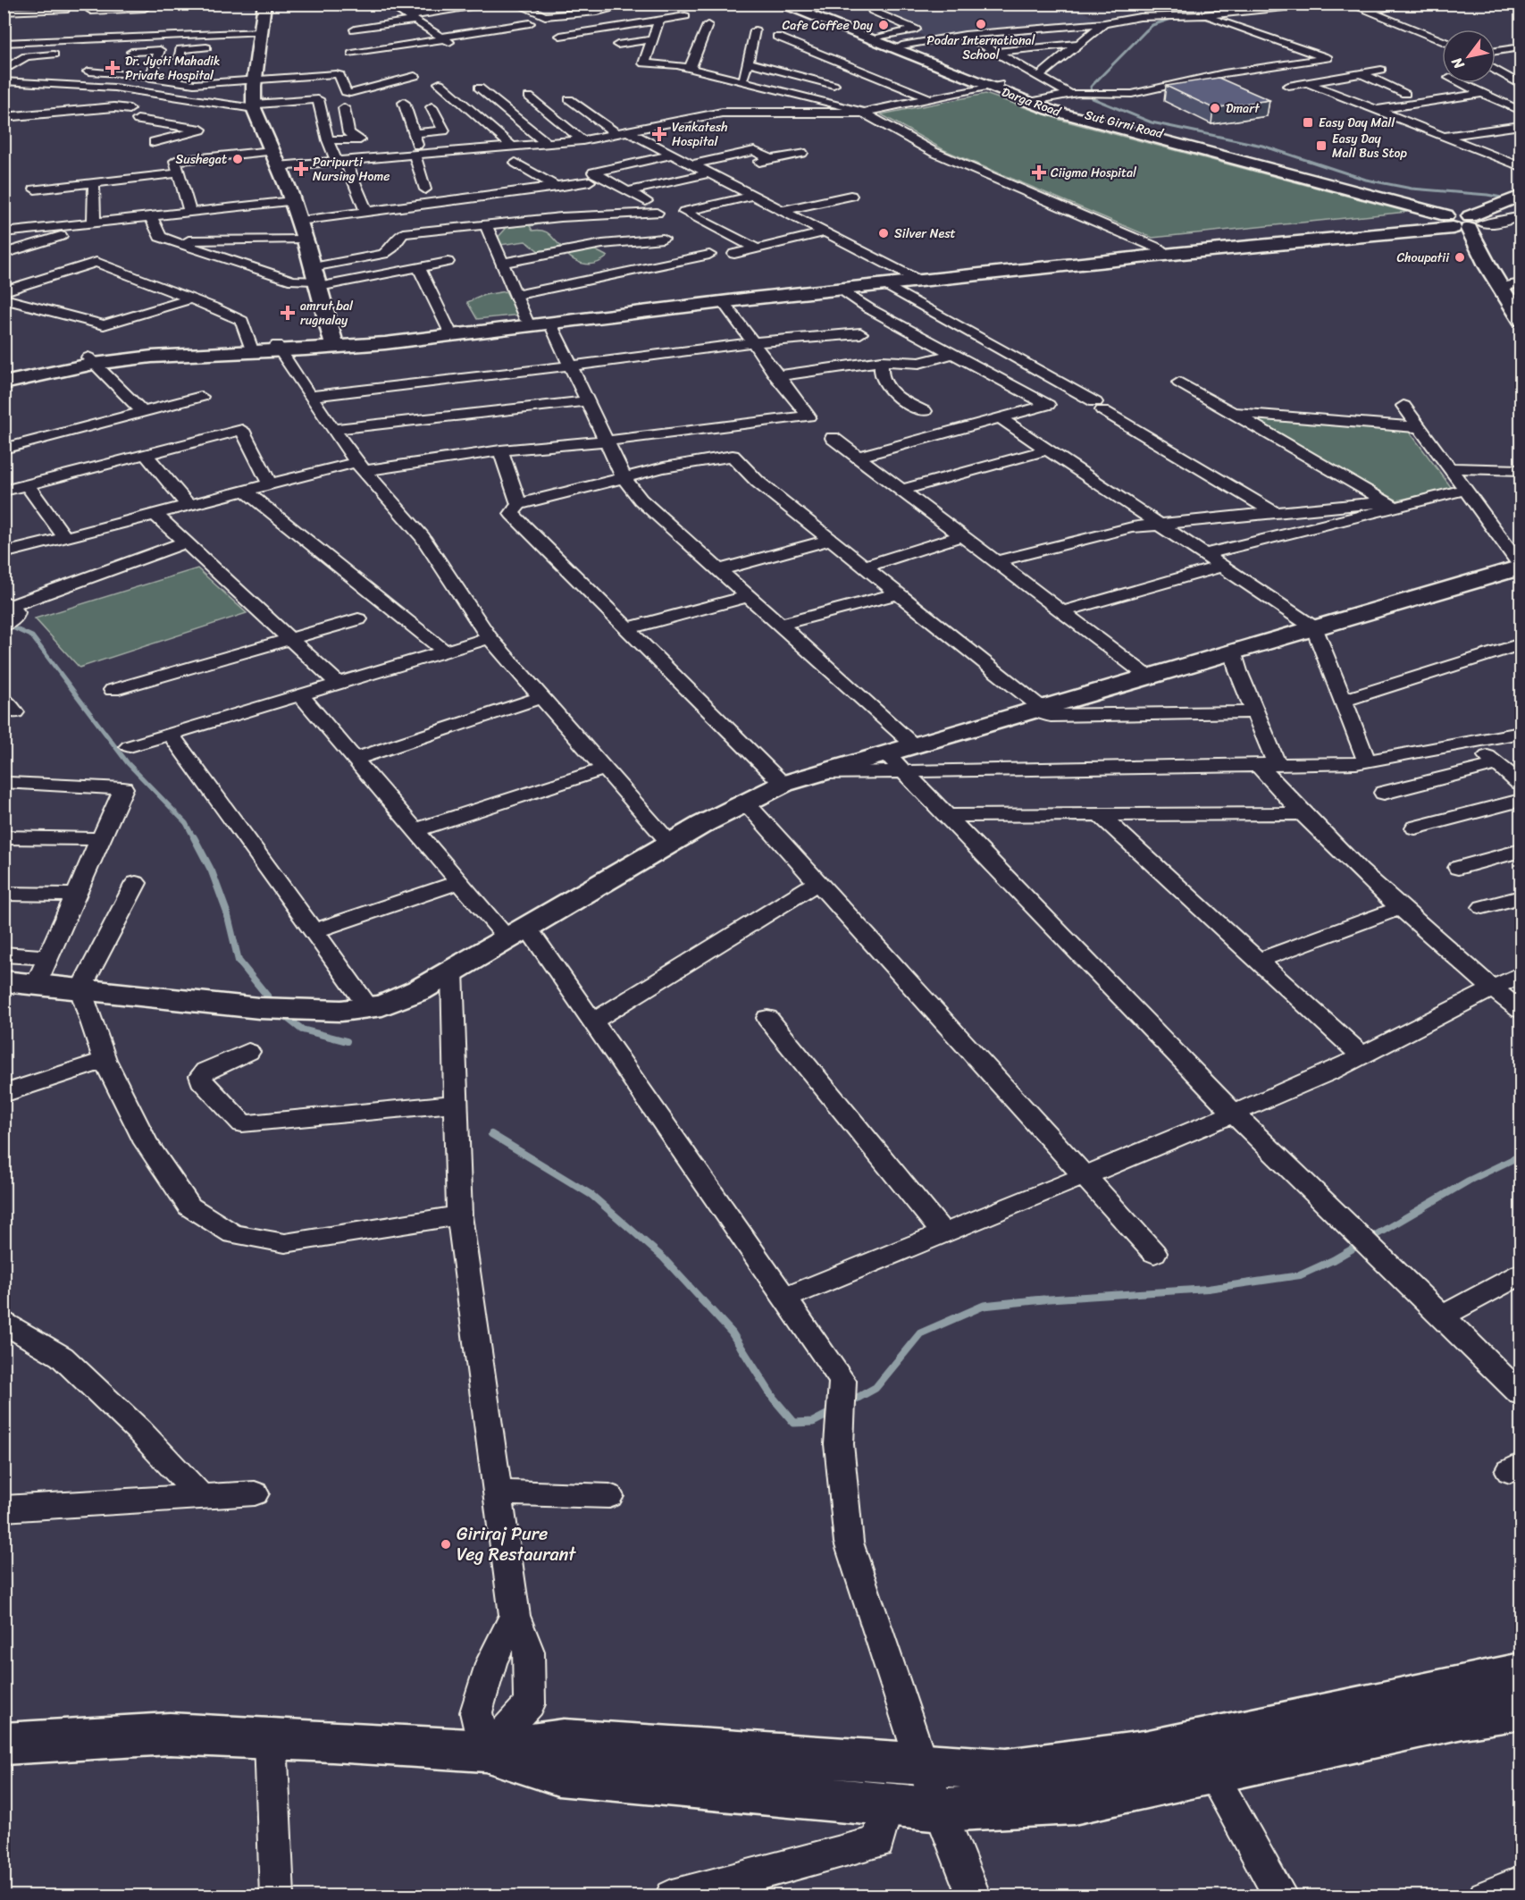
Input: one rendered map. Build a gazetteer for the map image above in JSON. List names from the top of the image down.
{
  "streets": {
    "main road": ["Darga Road"]
  },
  "places": {
    "other": [
      "Podar International School",
      "Cafe Coffee Day",
      "Dmart",
      "Sushegat",
      "Silver Nest",
      "Choupatii",
      "Giriraj Pure Veg Restaurant"
    ],
    "health": [
      "Dr. Jyoti Mahadik Private Hospital",
      "Venkatesh Hospital",
      "Paripurti Nursing Home",
      "Ciigma Hospital",
      "amrut bal rugnalay"
    ],
    "transit": ["Easy Day Mall", "Easy Day Mall Bus Stop"]
  },
  "north": "bottom left"
}
